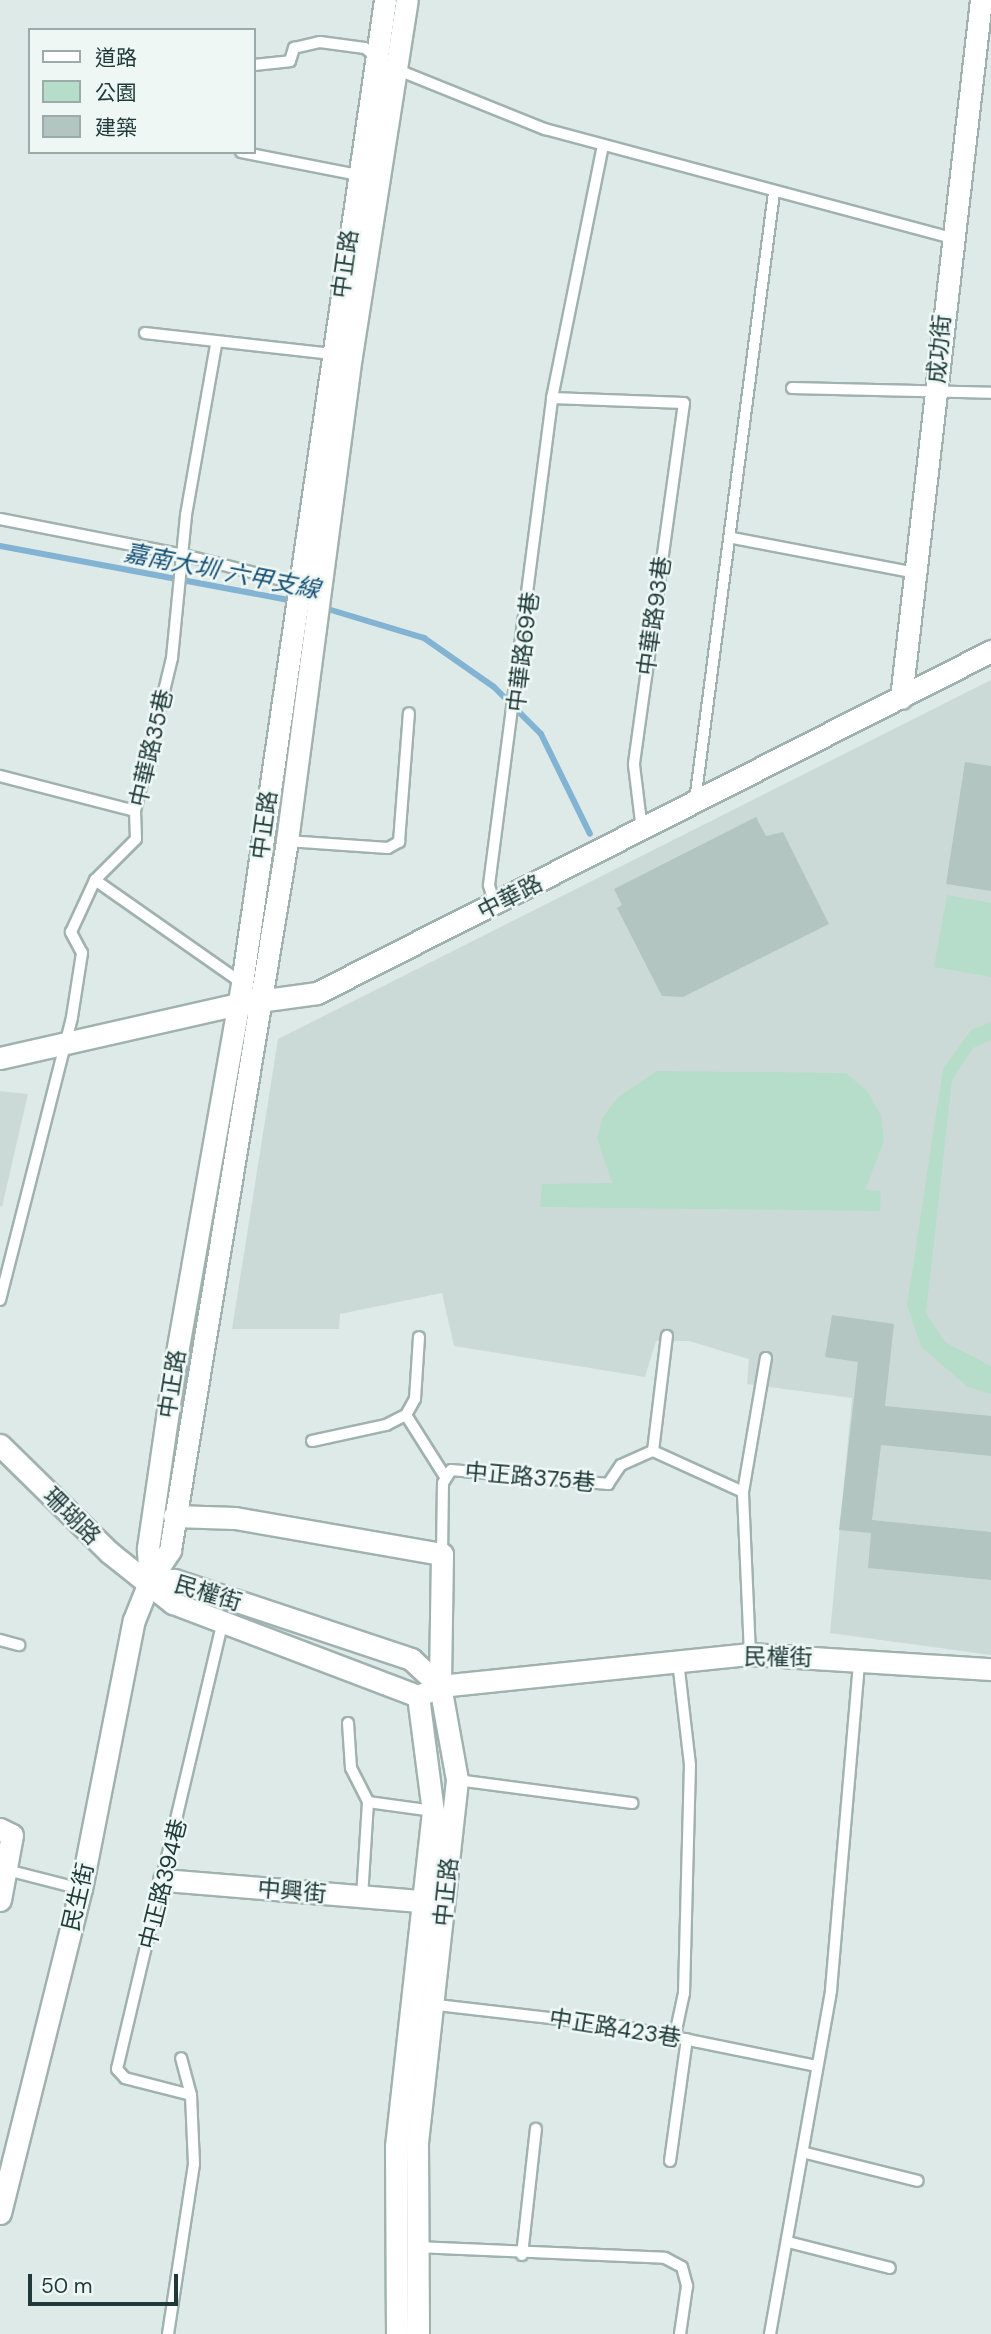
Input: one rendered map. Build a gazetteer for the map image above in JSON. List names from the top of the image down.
{
  "streets": {
    "main road": [
      "中正路",
      "成功街",
      "中華路",
      "珊瑚路",
      "民權街",
      "中興街",
      "民生街"
    ],
    "lane": [
      "中華路93巷",
      "中華路69巷",
      "中華路35巷",
      "中正路375巷",
      "中正路394巷",
      "中正路423巷"
    ]
  },
  "crossings": [
    ["中正路", "中華路"],
    ["中正路", "中正路375巷"],
    ["中正路", "珊瑚路"],
    ["中正路", "民權街"],
    ["中正路", "中興街"],
    ["中正路", "民生街"],
    ["中正路", "中正路423巷"],
    ["成功街", "中華路"],
    ["中華路93巷", "中華路69巷"],
    ["中華路93巷", "中華路"],
    ["中華路69巷", "中華路"],
    ["中華路35巷", "中華路"],
    ["珊瑚路", "民權街"],
    ["珊瑚路", "民生街"],
    ["民權街", "中正路394巷"],
    ["民權街", "民生街"],
    ["中正路394巷", "中興街"]
  ],
  "water": ["嘉南大圳 六甲支線"],
  "legend": ["道路", "公園", "建築"],
  "scale_bar": "50 m"
}
